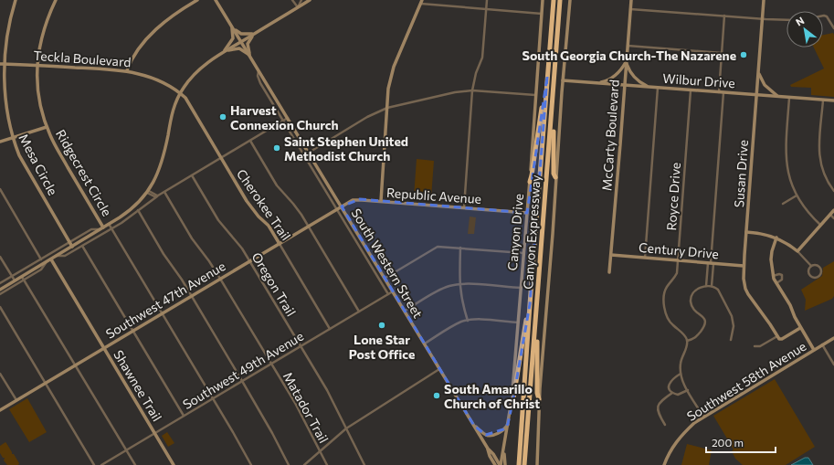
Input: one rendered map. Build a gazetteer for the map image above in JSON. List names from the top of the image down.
{
  "streets": {
    "highway": ["Canyon Expressway"],
    "main road": [
      "Teckla Boulevard",
      "Wilbur Drive",
      "McCarty Boulevard",
      "Mesa Circle",
      "Ridgecrest Circle",
      "Susan Drive",
      "Republic Avenue",
      "Cherokee Trail",
      "Canyon Drive",
      "Century Drive",
      "South Western Street",
      "Southwest 47th Avenue",
      "Southwest 58th Avenue",
      "Shawnee Trail"
    ],
    "street": [
      "Royce Drive",
      "Oregon Trail",
      "Southwest 49th Avenue",
      "Matador Trail"
    ]
  },
  "crossings": [
    ["Teckla Boulevard", "Mesa Circle"],
    ["Teckla Boulevard", "Ridgecrest Circle"],
    ["Teckla Boulevard", "Cherokee Trail"],
    ["Wilbur Drive", "McCarty Boulevard"],
    ["Wilbur Drive", "Susan Drive"],
    ["Wilbur Drive", "Royce Drive"],
    ["McCarty Boulevard", "Century Drive"],
    ["Susan Drive", "Century Drive"],
    ["Republic Avenue", "Canyon Drive"],
    ["Republic Avenue", "South Western Street"],
    ["Republic Avenue", "Southwest 47th Avenue"],
    ["Royce Drive", "Century Drive"],
    ["Cherokee Trail", "Southwest 47th Avenue"],
    ["Cherokee Trail", "Southwest 49th Avenue"],
    ["Canyon Drive", "South Western Street"],
    ["South Western Street", "Southwest 47th Avenue"],
    ["South Western Street", "Southwest 49th Avenue"],
    ["Oregon Trail", "Southwest 47th Avenue"],
    ["Oregon Trail", "Southwest 49th Avenue"],
    ["Southwest 47th Avenue", "Shawnee Trail"],
    ["Southwest 47th Avenue", "Matador Trail"],
    ["Southwest 49th Avenue", "Shawnee Trail"],
    ["Southwest 49th Avenue", "Matador Trail"]
  ],
  "places": [
    "South Georgia Church-The Nazarene",
    "Harvest Connexion Church",
    "Saint Stephen United Methodist Church",
    "Lone Star Post Office",
    "South Amarillo Church of Christ"
  ],
  "scale_bar": "200 m",
  "north": "top left"
}
